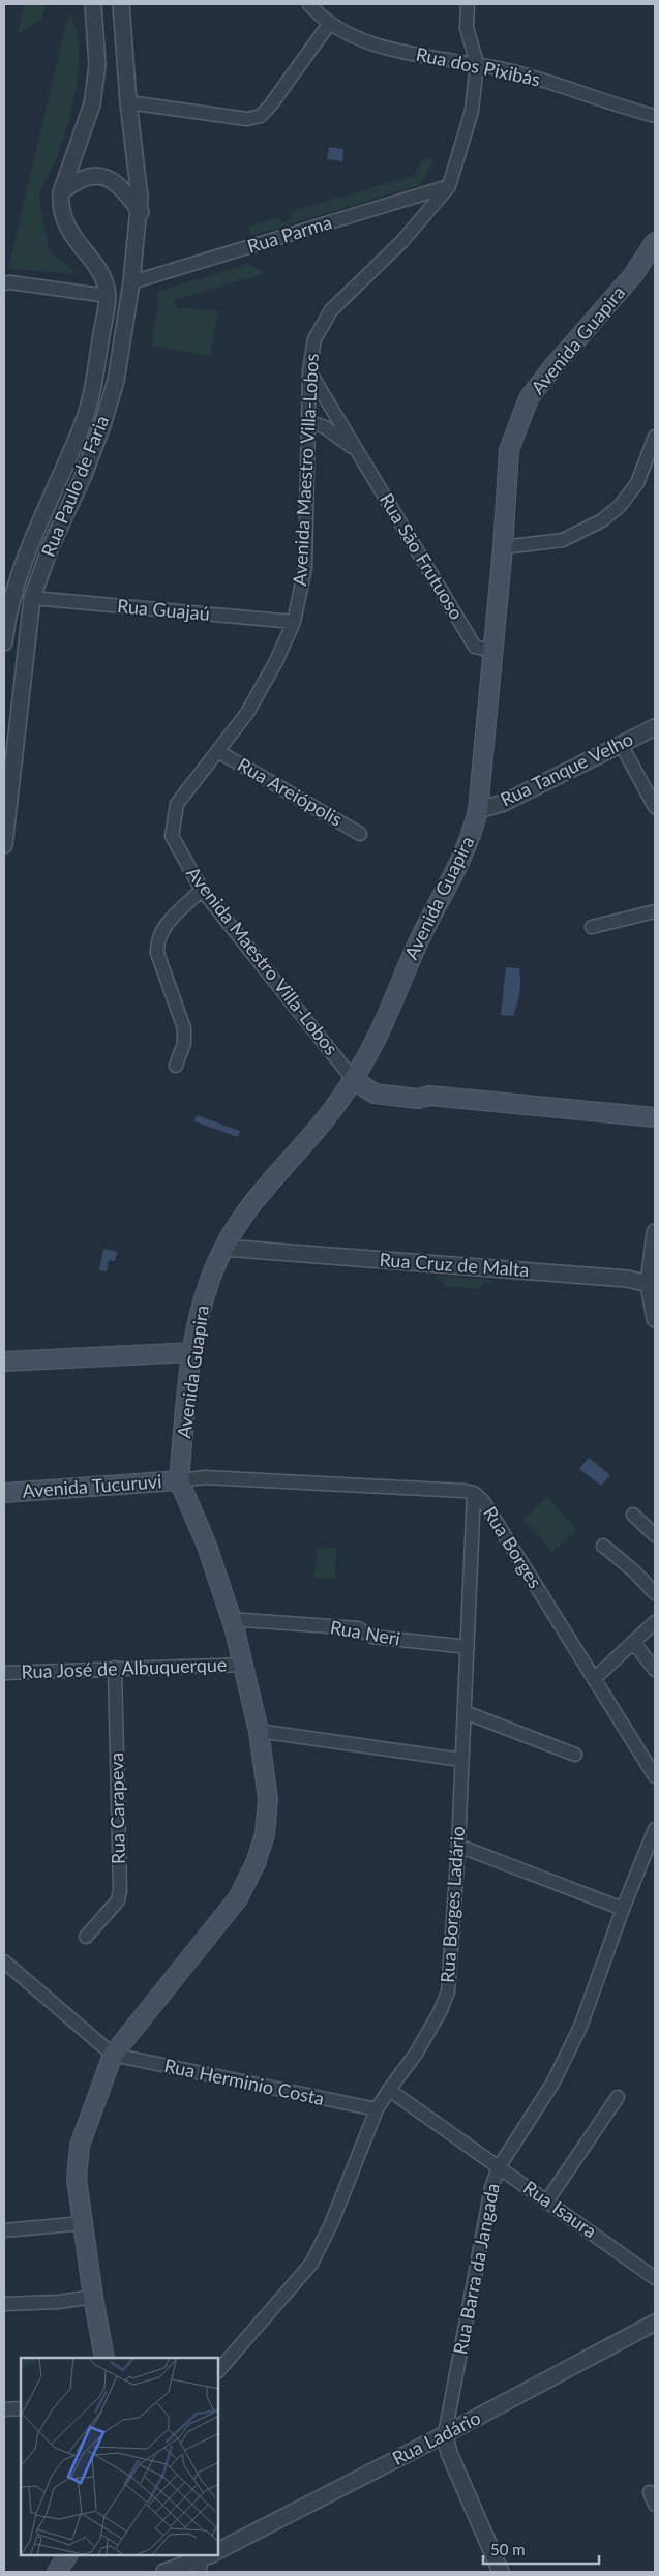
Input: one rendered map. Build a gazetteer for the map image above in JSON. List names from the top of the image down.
{
  "streets": {
    "main road": ["Avenida Guapira", "Avenida Tucuruvi"],
    "street": [
      "Rua dos Pixibás",
      "Rua Parma",
      "Avenida Maestro Villa-Lobos",
      "Rua Paulo de Faria",
      "Rua São Frutuoso",
      "Rua Guajaú",
      "Rua Tanque Velho",
      "Rua Areiópolis",
      "Rua Cruz de Malta",
      "Rua Borges",
      "Rua Neri",
      "Rua José de Albuquerque",
      "Rua Carapeva",
      "Rua Borges Ladário",
      "Rua Herminio Costa",
      "Rua Isaura",
      "Rua Barra da Jangada",
      "Rua Ladário"
    ]
  },
  "crossings": [
    ["Rua dos Pixibás", "Avenida Maestro Villa-Lobos"],
    ["Rua Parma", "Avenida Maestro Villa-Lobos"],
    ["Rua Parma", "Rua Paulo de Faria"],
    ["Avenida Guapira", "Avenida Maestro Villa-Lobos"],
    ["Avenida Guapira", "Rua São Frutuoso"],
    ["Avenida Guapira", "Rua Tanque Velho"],
    ["Avenida Guapira", "Rua Cruz de Malta"],
    ["Avenida Guapira", "Avenida Tucuruvi"],
    ["Avenida Guapira", "Rua Borges"],
    ["Avenida Maestro Villa-Lobos", "Rua São Frutuoso"],
    ["Avenida Maestro Villa-Lobos", "Rua Guajaú"],
    ["Avenida Maestro Villa-Lobos", "Rua Areiópolis"],
    ["Rua Paulo de Faria", "Rua Guajaú"],
    ["Avenida Tucuruvi", "Rua Borges"],
    ["Rua Borges", "Rua Borges Ladário"],
    ["Rua Neri", "Rua Borges Ladário"],
    ["Rua José de Albuquerque", "Rua Carapeva"],
    ["Rua Borges Ladário", "Rua Herminio Costa"],
    ["Rua Borges Ladário", "Rua Isaura"],
    ["Rua Isaura", "Rua Barra da Jangada"],
    ["Rua Barra da Jangada", "Rua Ladário"]
  ],
  "scale_bar": "50 m"
}
